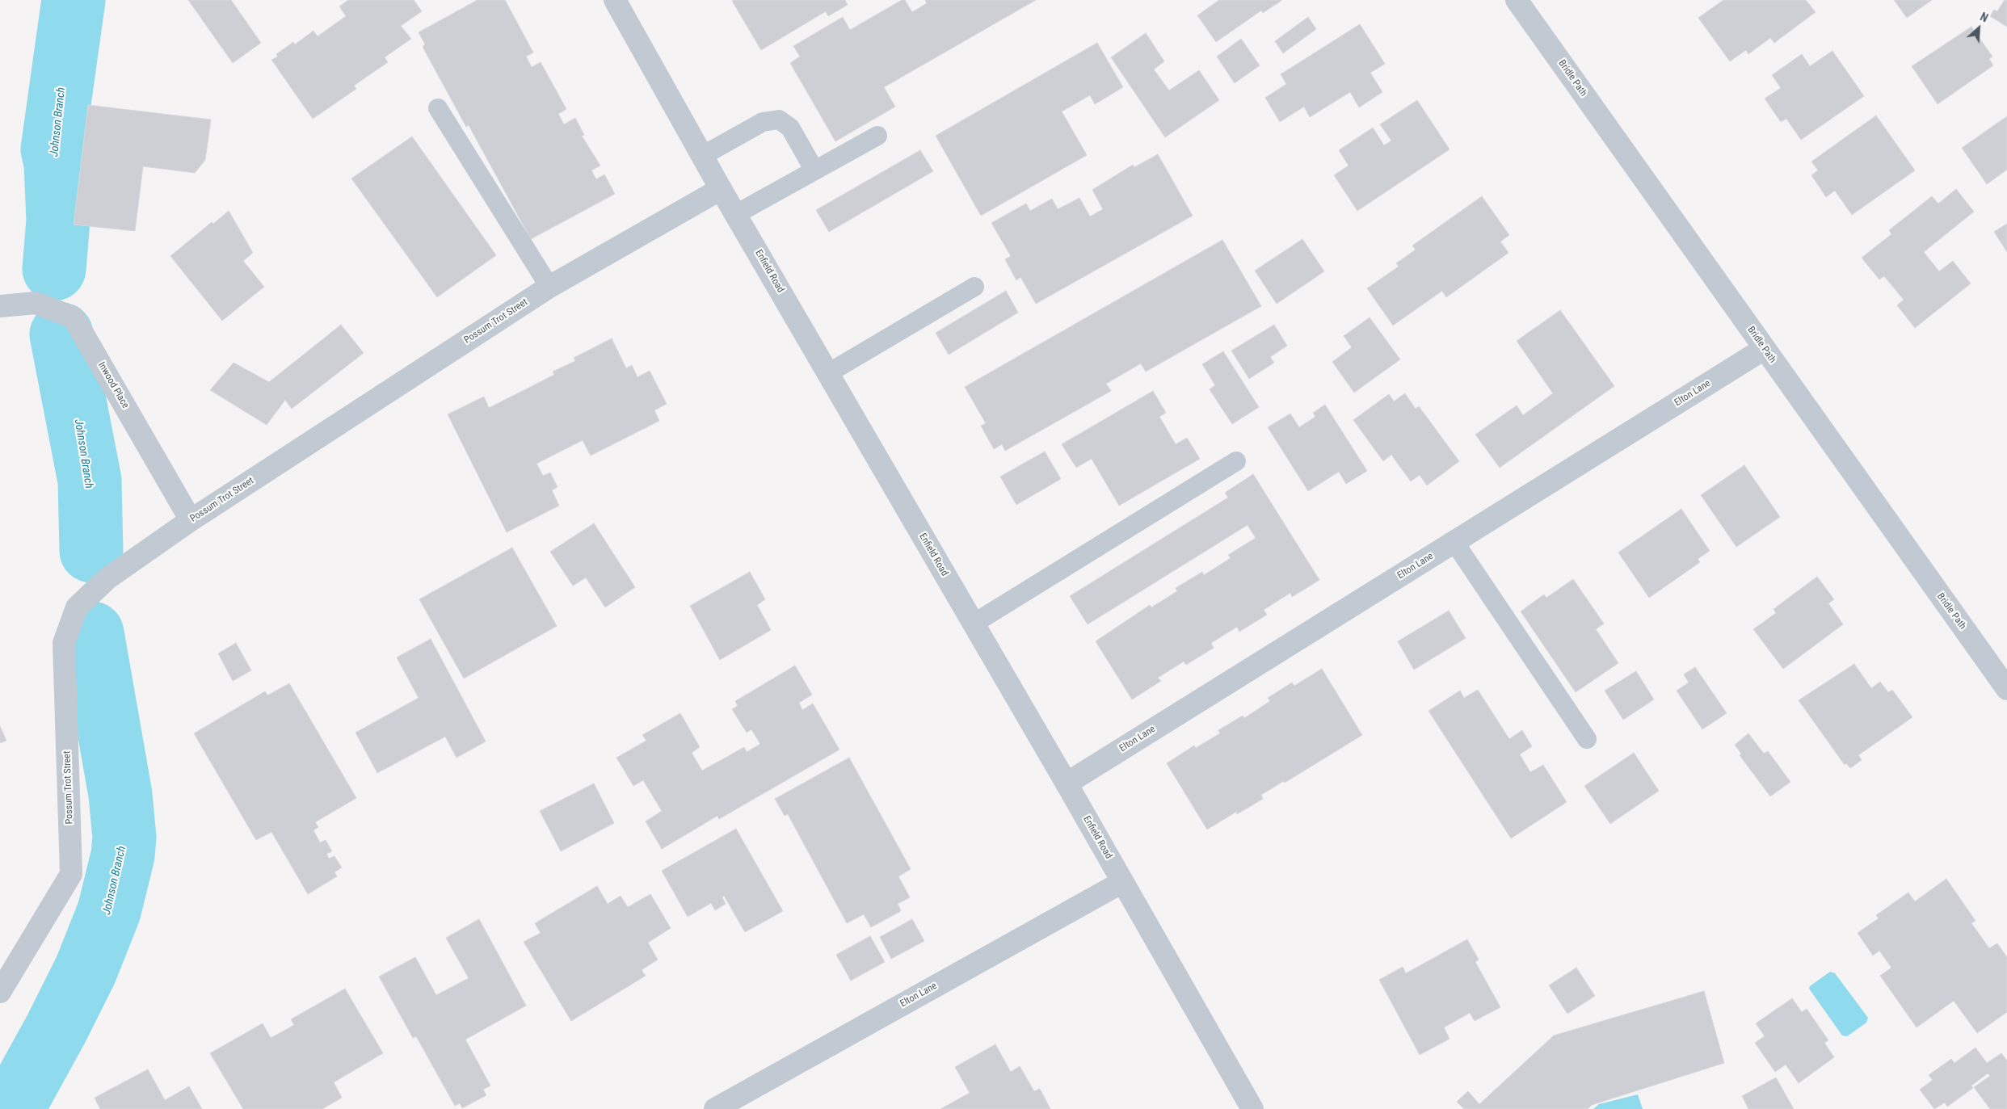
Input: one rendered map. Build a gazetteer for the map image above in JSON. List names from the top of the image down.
{
  "streets": {
    "street": [
      "Bridle Path",
      "Enfield Road",
      "Possum Trot Street",
      "Inwood Place",
      "Elton Lane"
    ]
  },
  "crossings": [
    ["Bridle Path", "Elton Lane"],
    ["Enfield Road", "Possum Trot Street"],
    ["Enfield Road", "Elton Lane"],
    ["Possum Trot Street", "Inwood Place"]
  ],
  "water": ["Johnson Branch"],
  "north": "top right"
}
